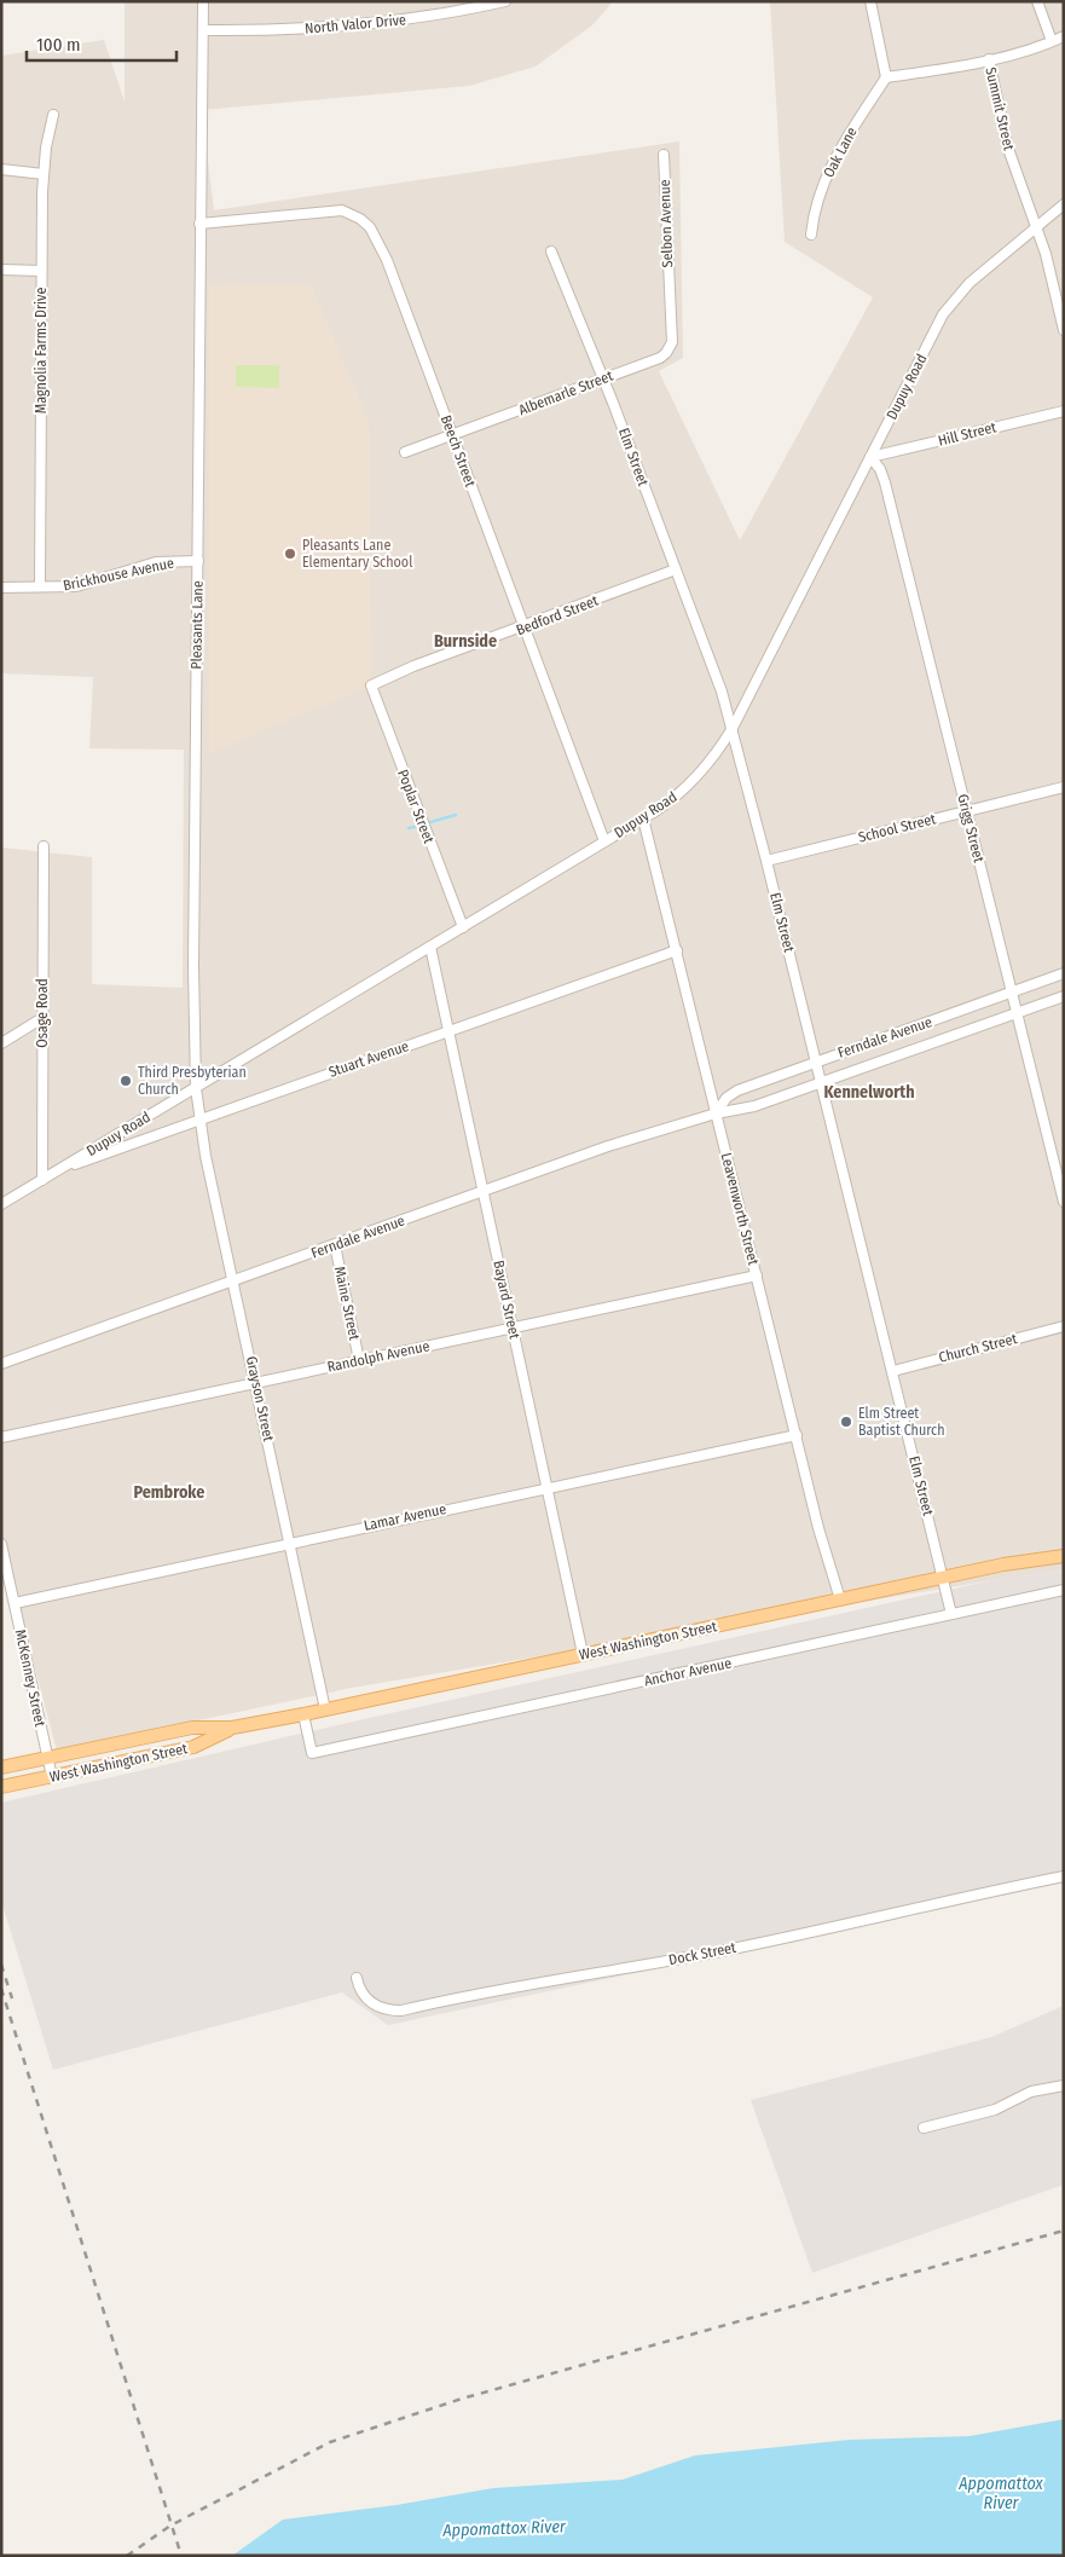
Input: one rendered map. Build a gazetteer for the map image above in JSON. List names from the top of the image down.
{
  "streets": {
    "main road": ["West Washington Street"],
    "street": [
      "North Valor Drive",
      "Summit Street",
      "Oak Lane",
      "Selbon Avenue",
      "Magnolia Farms Drive",
      "Dupuy Road",
      "Albemarle Street",
      "Hill Street",
      "Beech Street",
      "Elm Street",
      "Brickhouse Avenue",
      "Bedford Street",
      "Pleasants Lane",
      "Poplar Street",
      "School Street",
      "Grigg Street",
      "Osage Road",
      "Ferndale Avenue",
      "Stuart Avenue",
      "Leavenworth Street",
      "Bayard Street",
      "Maine Street",
      "Church Street",
      "Randolph Avenue",
      "Grayson Street",
      "Lamar Avenue",
      "Anchor Avenue",
      "McKenney Street",
      "Dock Street"
    ]
  },
  "crossings": [
    ["North Valor Drive", "Pleasants Lane"],
    ["Summit Street", "Oak Lane"],
    ["Summit Street", "Dupuy Road"],
    ["Selbon Avenue", "Albemarle Street"],
    ["Magnolia Farms Drive", "Brickhouse Avenue"],
    ["Dupuy Road", "Hill Street"],
    ["Dupuy Road", "Beech Street"],
    ["Dupuy Road", "Elm Street"],
    ["Dupuy Road", "Pleasants Lane"],
    ["Dupuy Road", "Poplar Street"],
    ["Dupuy Road", "Grigg Street"],
    ["Dupuy Road", "Osage Road"],
    ["Dupuy Road", "Stuart Avenue"],
    ["Dupuy Road", "Leavenworth Street"],
    ["Dupuy Road", "Bayard Street"],
    ["Dupuy Road", "Grayson Street"],
    ["Albemarle Street", "Beech Street"],
    ["Albemarle Street", "Elm Street"],
    ["Hill Street", "Grigg Street"],
    ["Beech Street", "Bedford Street"],
    ["Beech Street", "Pleasants Lane"],
    ["Elm Street", "Bedford Street"],
    ["Elm Street", "School Street"],
    ["Elm Street", "Ferndale Avenue"],
    ["Elm Street", "Church Street"],
    ["Elm Street", "West Washington Street"],
    ["Elm Street", "Anchor Avenue"],
    ["Brickhouse Avenue", "Pleasants Lane"],
    ["Bedford Street", "Poplar Street"],
    ["Pleasants Lane", "Grayson Street"],
    ["School Street", "Grigg Street"],
    ["Grigg Street", "Ferndale Avenue"],
    ["Ferndale Avenue", "Leavenworth Street"],
    ["Ferndale Avenue", "Bayard Street"],
    ["Ferndale Avenue", "Maine Street"],
    ["Ferndale Avenue", "Grayson Street"],
    ["Stuart Avenue", "Leavenworth Street"],
    ["Stuart Avenue", "Bayard Street"],
    ["Stuart Avenue", "Grayson Street"],
    ["Leavenworth Street", "Randolph Avenue"],
    ["Leavenworth Street", "Lamar Avenue"],
    ["Leavenworth Street", "West Washington Street"],
    ["Bayard Street", "Randolph Avenue"],
    ["Bayard Street", "Lamar Avenue"],
    ["Bayard Street", "West Washington Street"],
    ["Maine Street", "Randolph Avenue"],
    ["Randolph Avenue", "Grayson Street"],
    ["Grayson Street", "Lamar Avenue"],
    ["Grayson Street", "West Washington Street"],
    ["Lamar Avenue", "McKenney Street"],
    ["West Washington Street", "Anchor Avenue"],
    ["West Washington Street", "McKenney Street"]
  ],
  "districts": ["Burnside", "Kennelworth", "Pembroke"],
  "water": ["Appomattox River"],
  "places": ["Pleasants Lane Elementary School", "Third Presbyterian Church", "Elm Street Baptist Church"],
  "scale_bar": "100 m"
}
